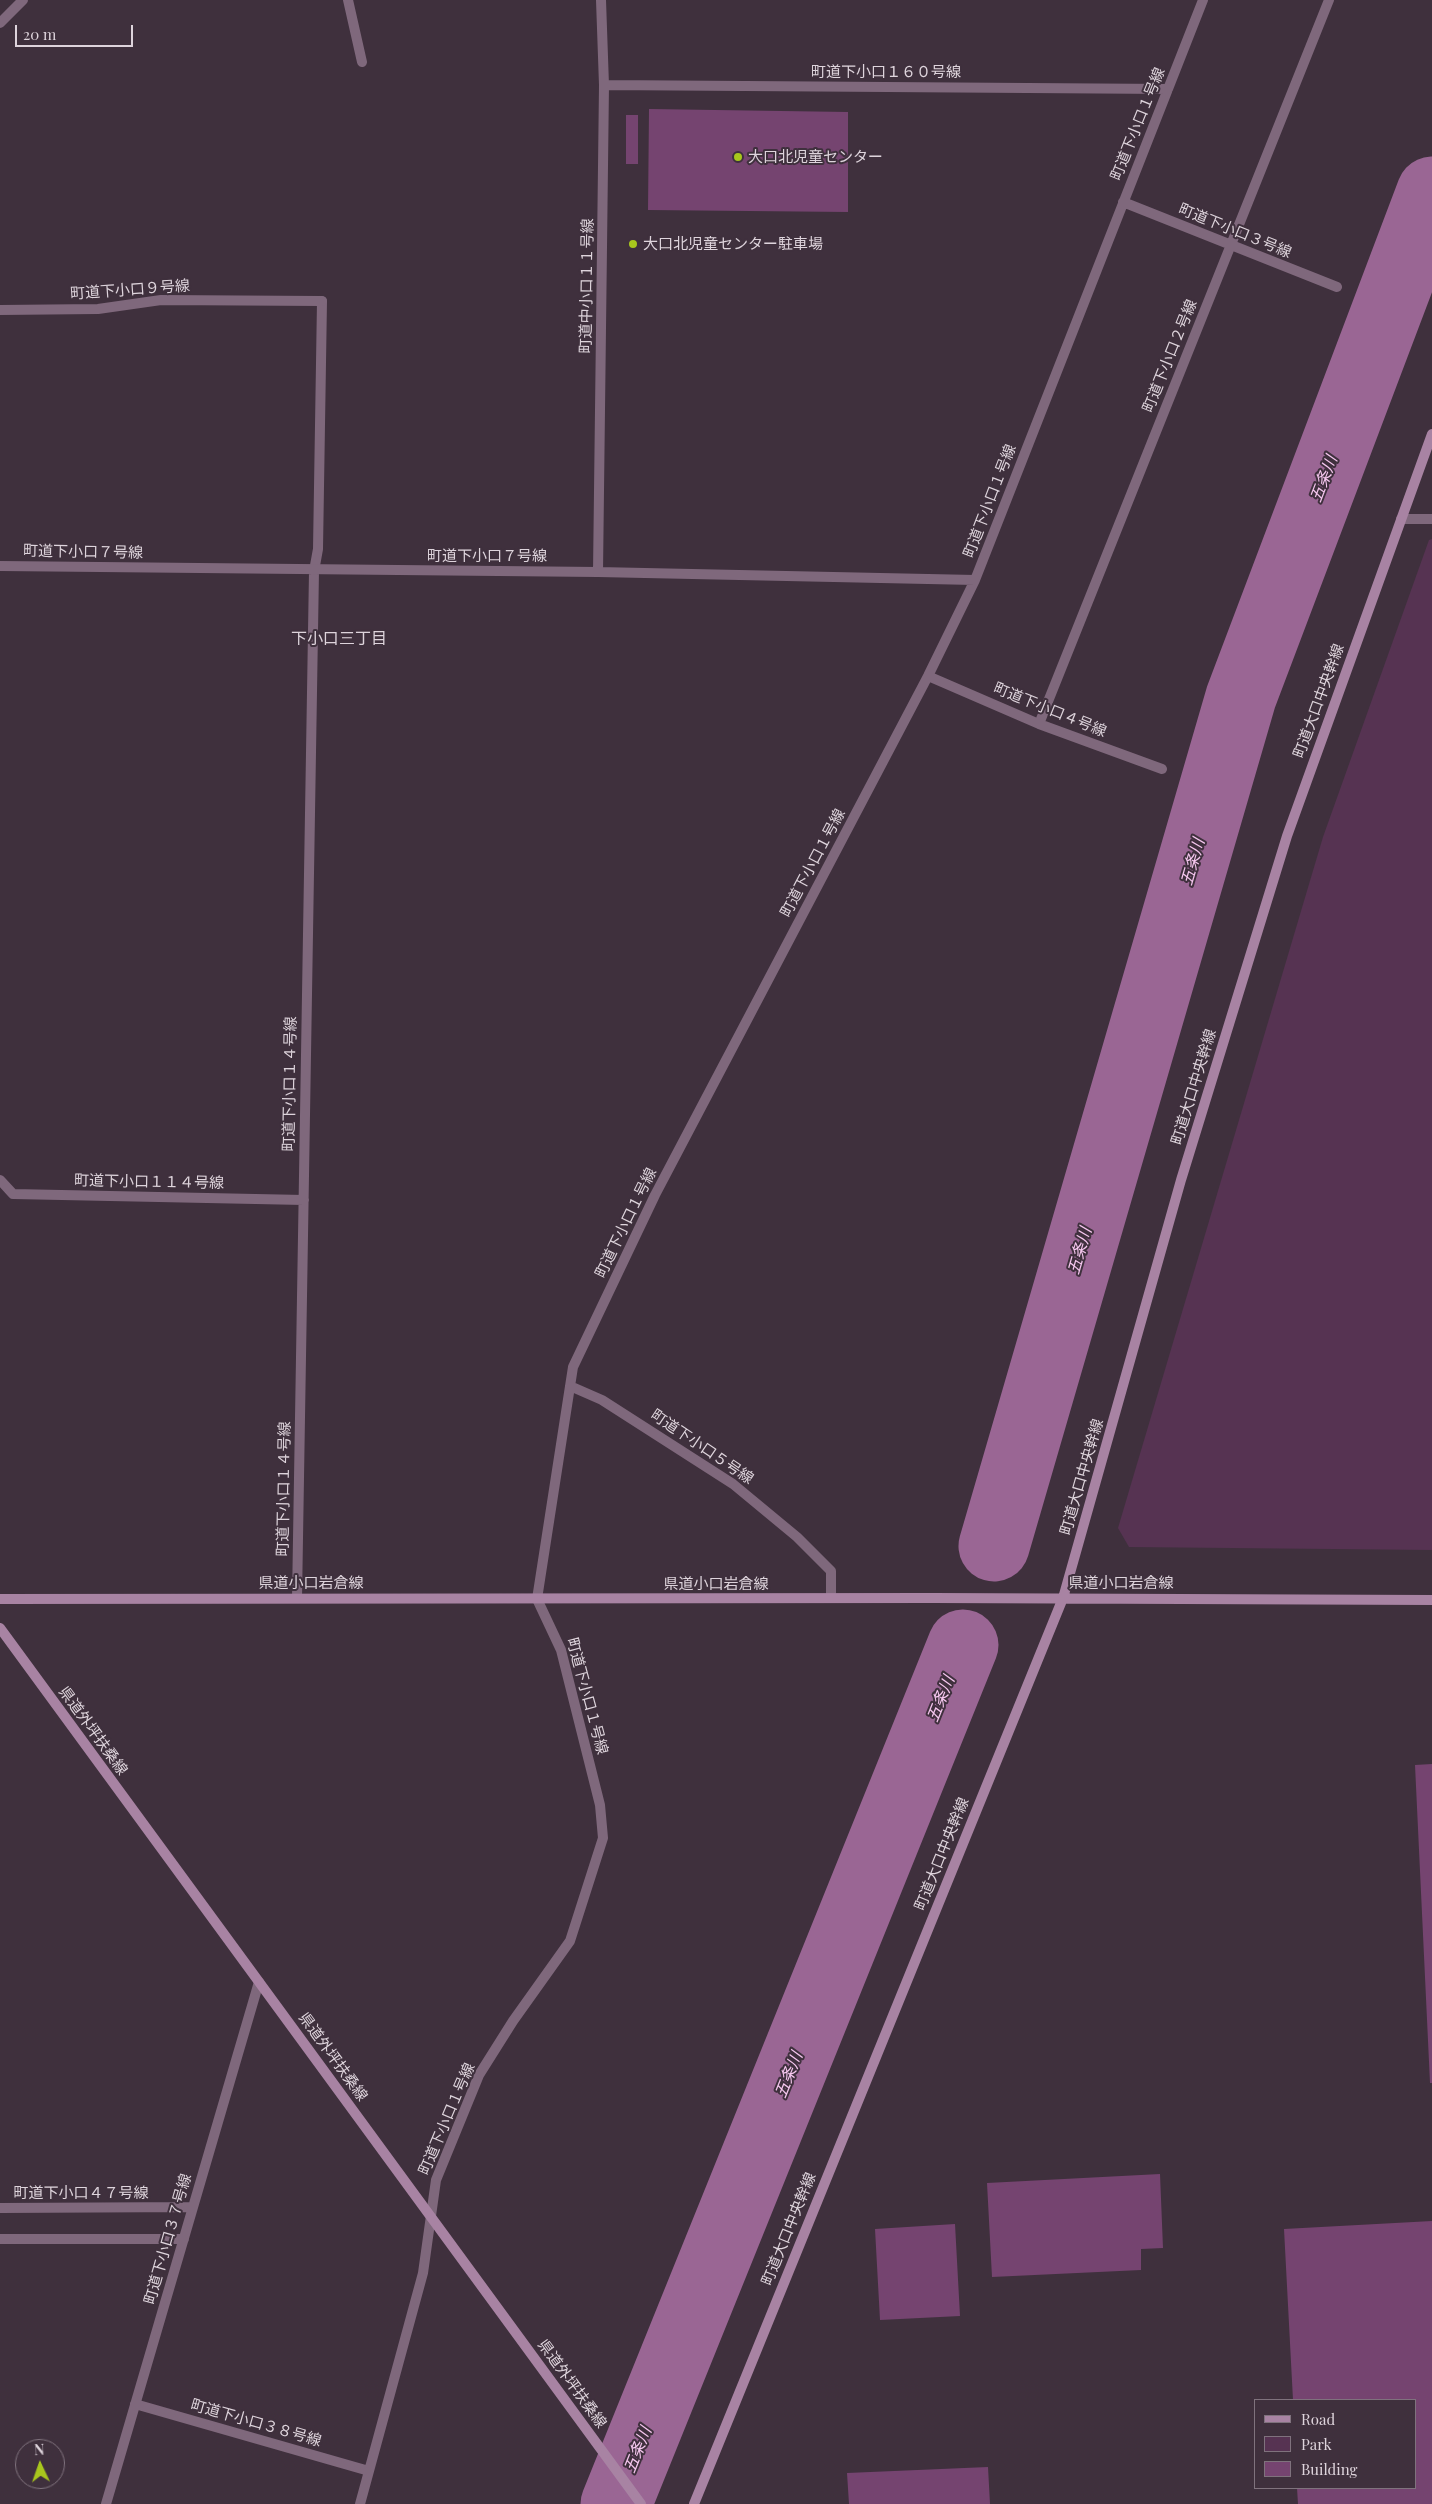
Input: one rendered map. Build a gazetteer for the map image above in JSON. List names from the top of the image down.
{
  "streets": {
    "main road": ["町道大口中央幹線", "県道小口岩倉線", "県道外坪扶桑線"],
    "street": [
      "町道下小口１６０号線",
      "町道下小口１号線",
      "町道下小口３号線",
      "町道中小口１１号線",
      "町道下小口９号線",
      "町道下小口２号線",
      "町道下小口７号線",
      "町道下小口４号線",
      "町道下小口１４号線",
      "町道下小口１１４号線",
      "町道下小口５号線",
      "町道下小口４７号線",
      "町道下小口３７号線",
      "町道下小口３８号線"
    ]
  },
  "crossings": [
    ["町道下小口１６０号線", "町道下小口１号線"],
    ["町道下小口１６０号線", "町道中小口１１号線"],
    ["町道下小口１号線", "町道下小口３号線"],
    ["町道下小口１号線", "町道下小口７号線"],
    ["町道下小口１号線", "町道下小口４号線"],
    ["町道下小口１号線", "町道下小口５号線"],
    ["町道下小口１号線", "県道小口岩倉線"],
    ["町道下小口１号線", "県道外坪扶桑線"],
    ["町道下小口１号線", "町道下小口３８号線"],
    ["町道下小口３号線", "町道下小口２号線"],
    ["町道中小口１１号線", "町道下小口７号線"],
    ["町道下小口９号線", "町道下小口１４号線"],
    ["町道下小口２号線", "町道下小口４号線"],
    ["町道下小口７号線", "町道下小口１４号線"],
    ["町道大口中央幹線", "県道小口岩倉線"],
    ["町道下小口１４号線", "町道下小口１１４号線"],
    ["町道下小口１４号線", "県道小口岩倉線"],
    ["町道下小口５号線", "県道小口岩倉線"],
    ["県道外坪扶桑線", "町道下小口３７号線"],
    ["町道下小口４７号線", "町道下小口３７号線"],
    ["町道下小口３７号線", "町道下小口３８号線"]
  ],
  "districts": ["下小口三丁目"],
  "water": ["五条川"],
  "places": ["大口北児童センター", "大口北児童センター駐車場"],
  "legend": ["Road", "Park", "Building"],
  "scale_bar": "20 m",
  "north": "top"
}
